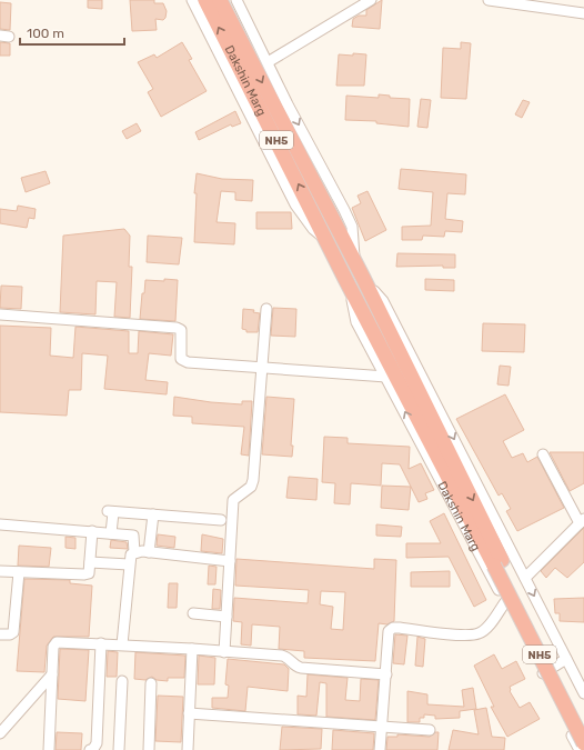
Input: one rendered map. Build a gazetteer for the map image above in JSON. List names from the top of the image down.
{
  "streets": {
    "highway": ["Dakshin Marg", "NH5"]
  },
  "scale_bar": "100 m"
}
